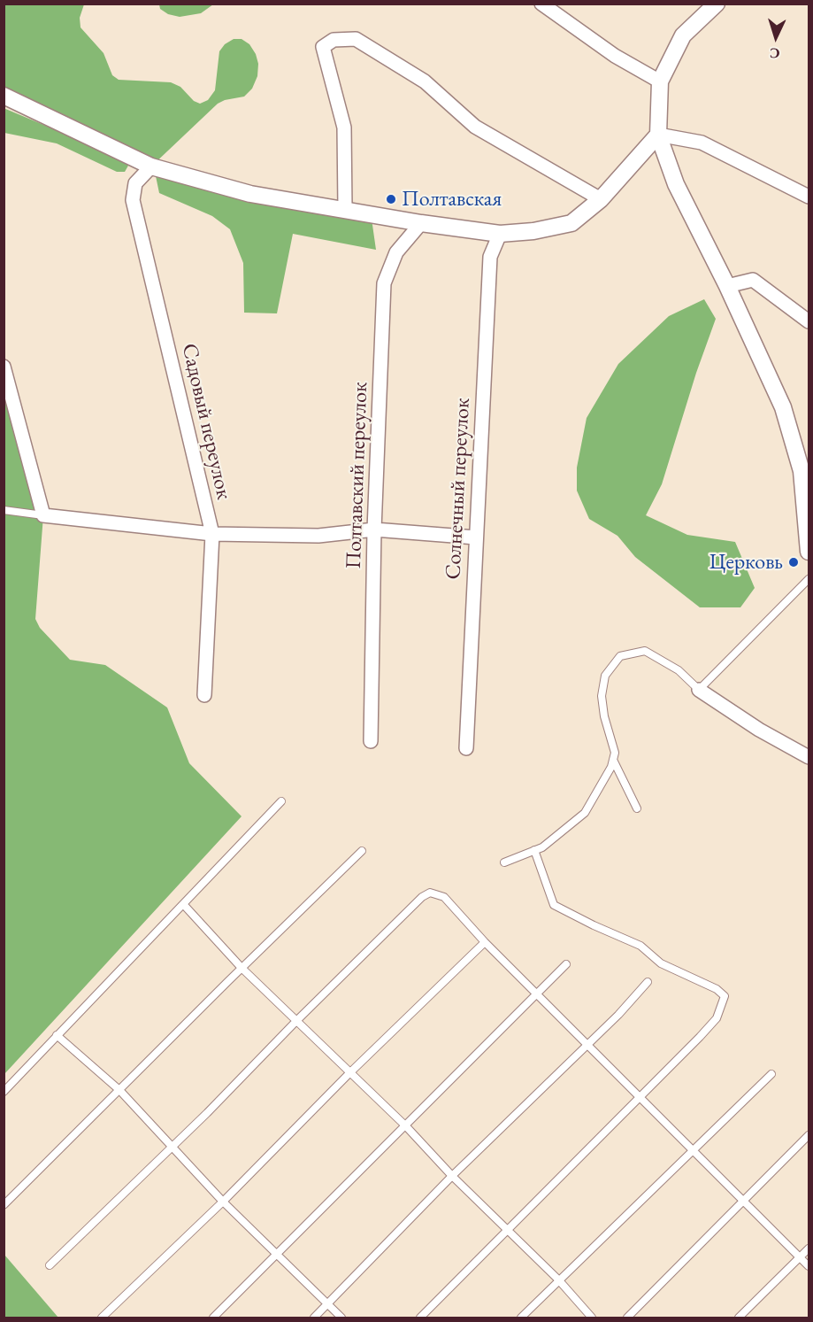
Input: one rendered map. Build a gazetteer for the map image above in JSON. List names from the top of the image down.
{
  "streets": {
    "street": ["Садовый переулок", "Полтавский переулок", "Солнечный переулок"]
  },
  "places": ["Полтавская", "Церковь"],
  "north": "bottom"
}
